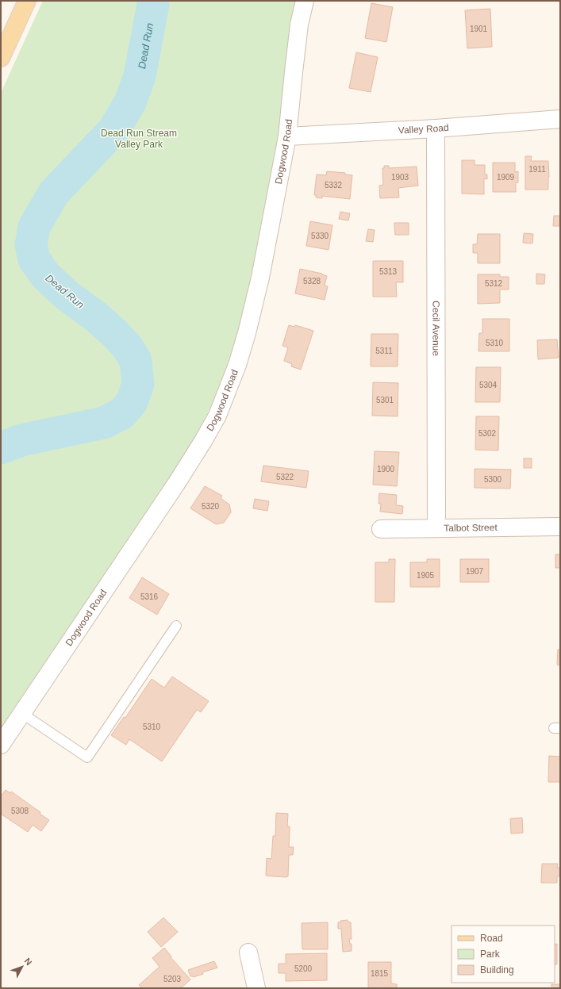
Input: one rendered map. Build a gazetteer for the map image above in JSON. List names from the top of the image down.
{
  "streets": {
    "street": [
      "Valley Road",
      "Dogwood Road",
      "Cecil Avenue",
      "Talbot Street"
    ]
  },
  "crossings": [
    ["Valley Road", "Dogwood Road"],
    ["Valley Road", "Cecil Avenue"],
    ["Cecil Avenue", "Talbot Street"]
  ],
  "water": ["Dead Run"],
  "parks": ["Dead Run Stream Valley Park"],
  "house_numbers": [
    "1901",
    "1911",
    "1903",
    "1909",
    "5332",
    "5330",
    "5313",
    "5328",
    "5312",
    "5310",
    "5311",
    "5304",
    "5301",
    "5302",
    "1900",
    "5322",
    "5300",
    "5320",
    "1907",
    "1905",
    "5316",
    "5310",
    "5308",
    "5200",
    "1815",
    "5203"
  ],
  "legend": ["Road", "Park", "Building"],
  "north": "top right"
}
